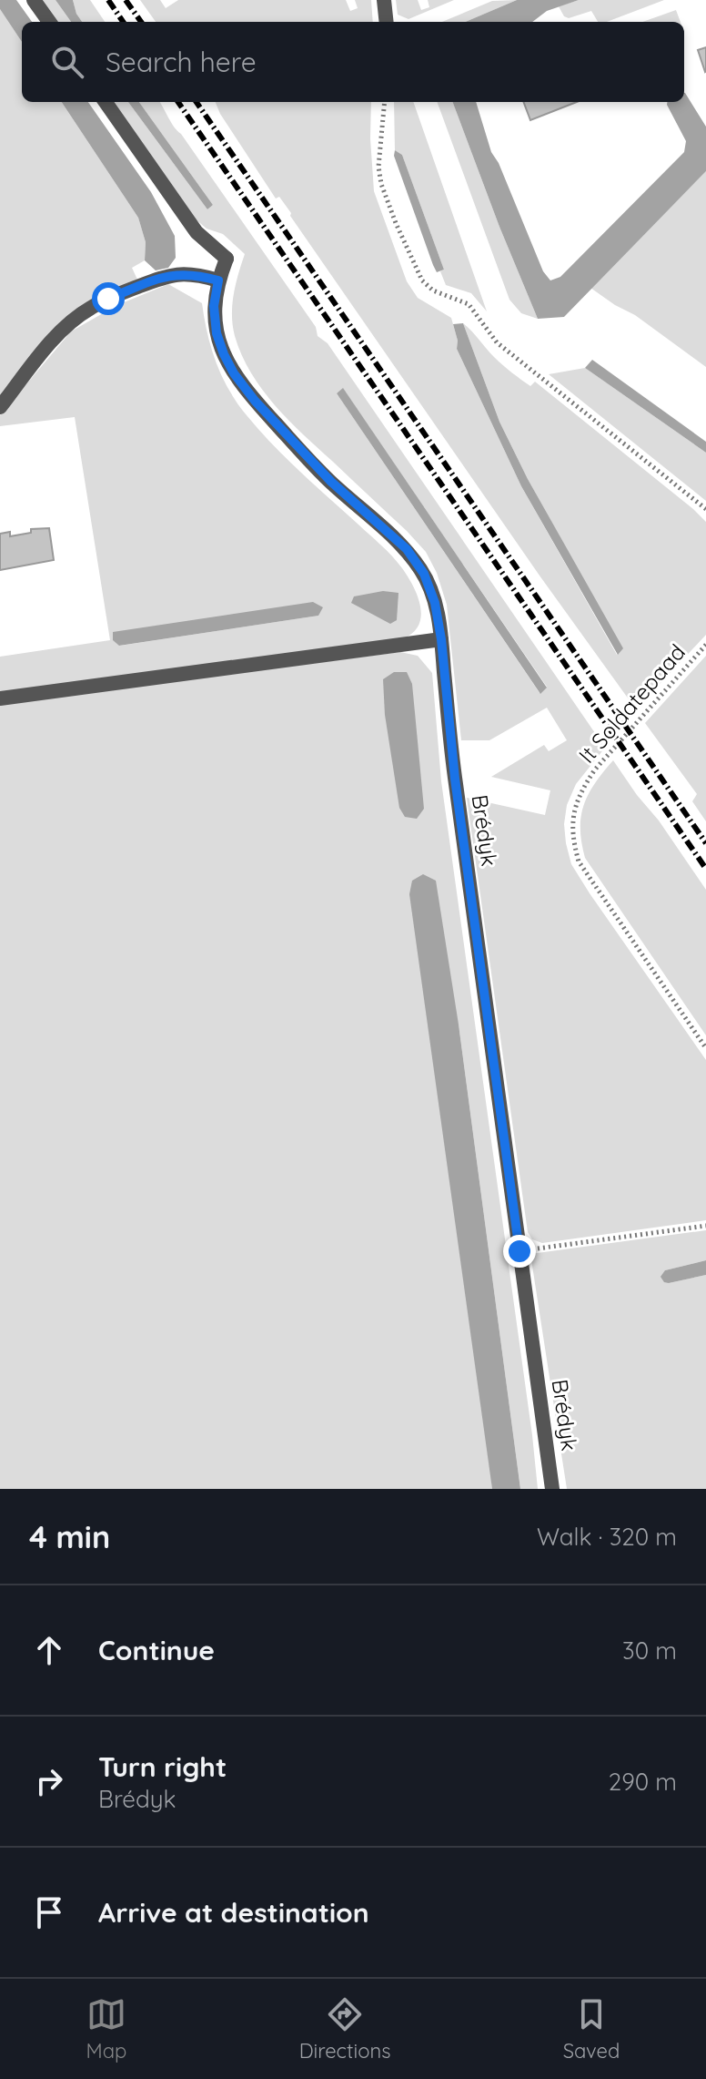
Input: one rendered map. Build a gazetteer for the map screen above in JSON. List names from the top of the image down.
{
  "streets": {
    "street": ["Brédyk"],
    "path": ["It Soldatepaad"]
  },
  "page": {
    "search": "Search here",
    "heading": ["4 min", "Walk · 320 m"],
    "list": [
      ["Continue", "30 m"],
      ["Turn right", "Brédyk", "290 m"],
      "Arrive at destination"
    ],
    "nav": ["Map", "Directions", "Saved"]
  }
}
